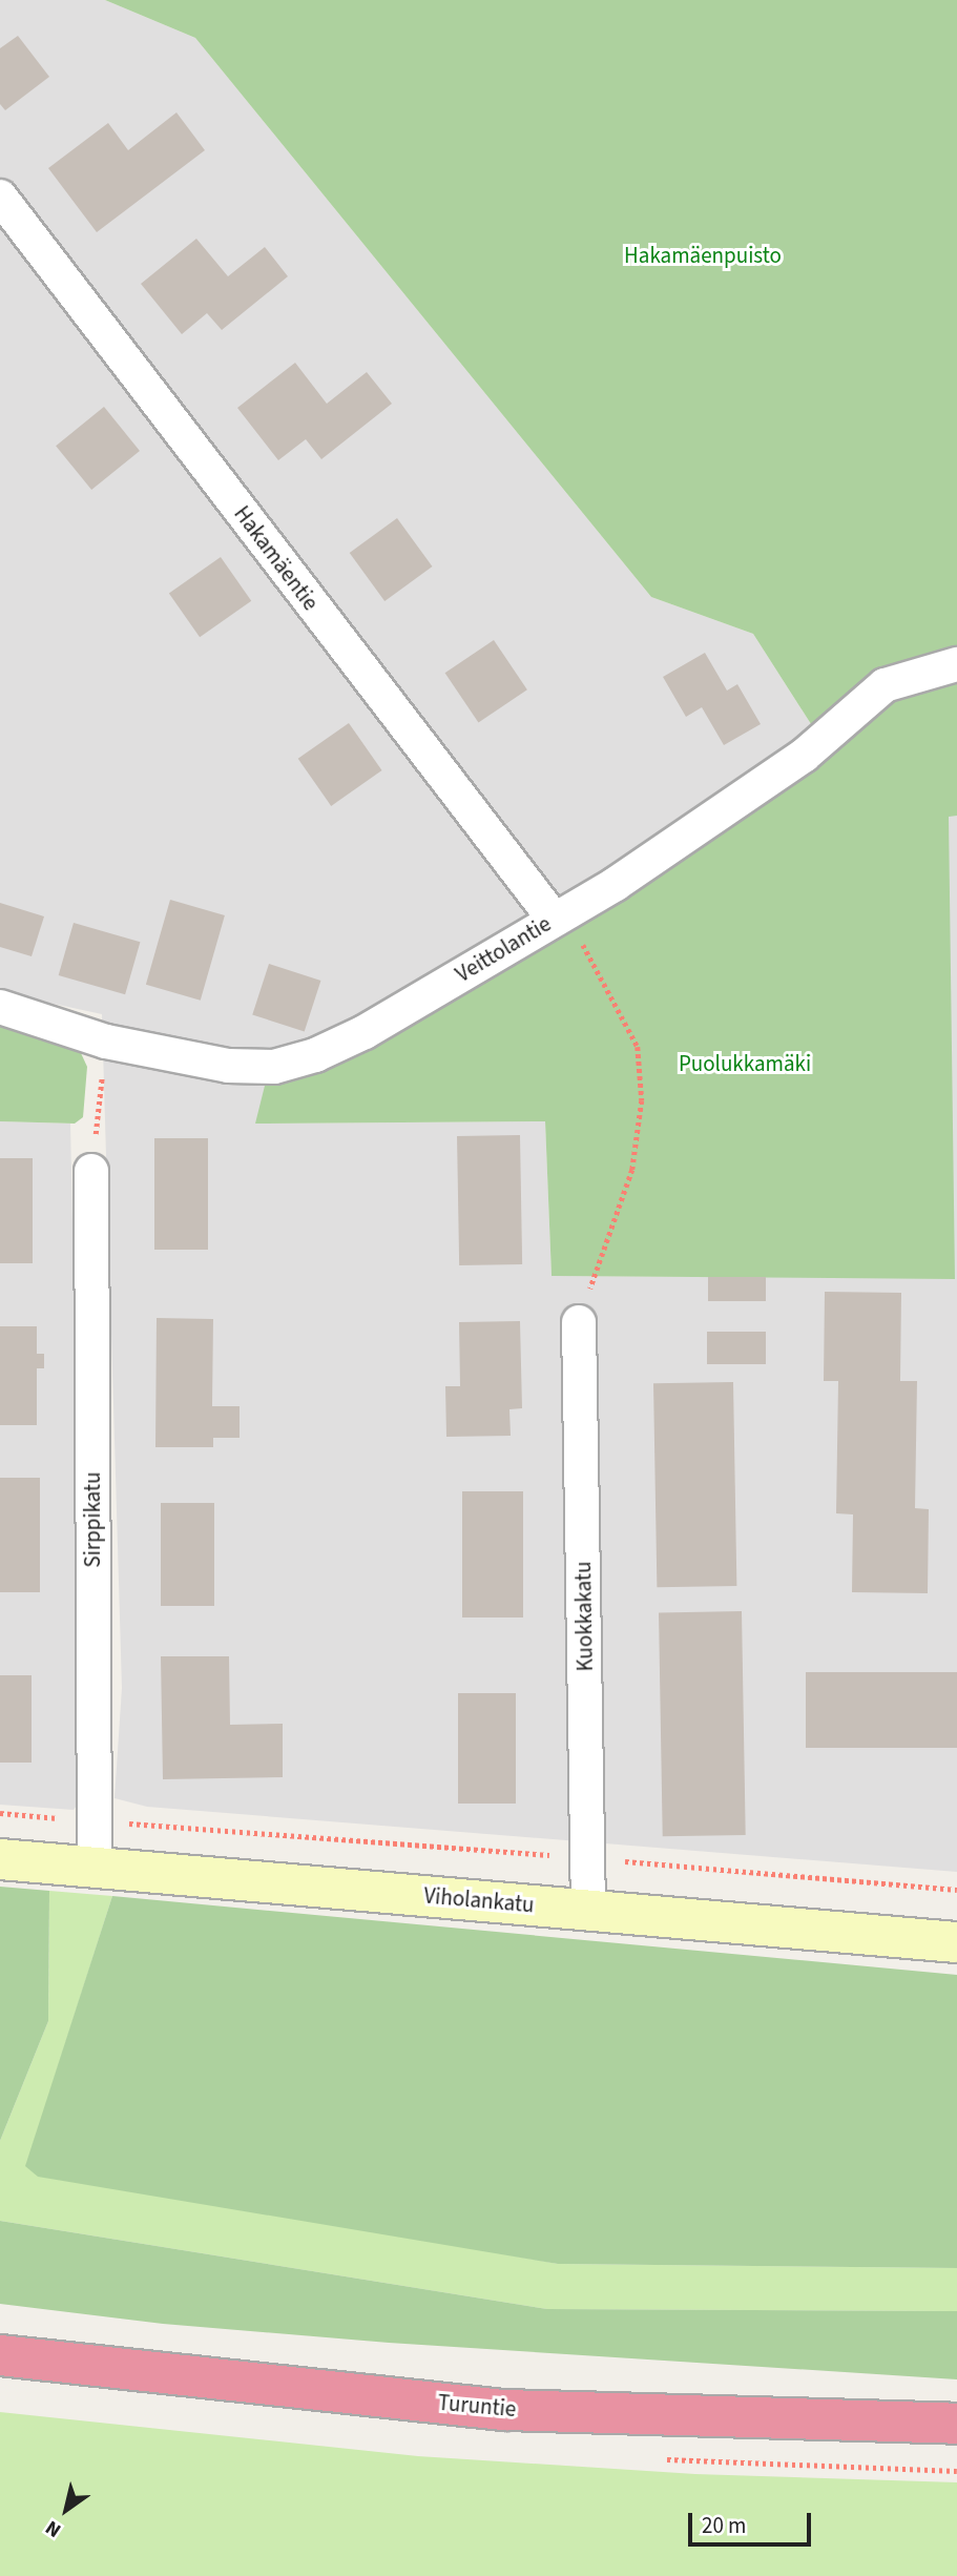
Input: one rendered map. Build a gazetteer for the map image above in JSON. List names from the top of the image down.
{
  "streets": {
    "highway": ["Turuntie"],
    "main road": ["Viholankatu"],
    "street": [
      "Hakamäentie",
      "Veittolantie",
      "Sirppikatu",
      "Kuokkakatu"
    ]
  },
  "crossings": [
    ["Hakamäentie", "Veittolantie"],
    ["Sirppikatu", "Viholankatu"],
    ["Kuokkakatu", "Viholankatu"]
  ],
  "parks": ["Hakamäenpuisto", "Puolukkamäki"],
  "scale_bar": "20 m",
  "north": "bottom left"
}
